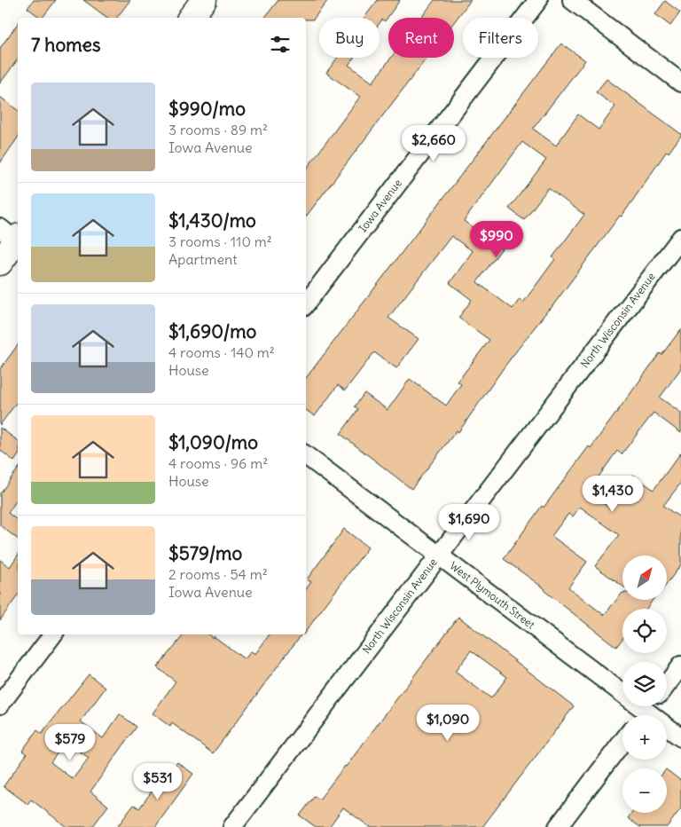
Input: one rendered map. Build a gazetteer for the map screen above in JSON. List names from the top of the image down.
{
  "streets": {
    "street": ["Iowa Avenue", "North Wisconsin Avenue", "West Plymouth Street"]
  },
  "crossings": [
    ["North Wisconsin Avenue", "West Plymouth Street"]
  ],
  "north": "top right",
  "page": {
    "chip": ["Buy", "Rent", "Filters"],
    "heading": "7 homes",
    "list": [
      {
        "name": "$990/mo",
        "note": "3 rooms · 89 m² · Iowa Avenue"
      },
      {
        "name": "$1,430/mo",
        "note": "3 rooms · 110 m² · Apartment"
      },
      {
        "name": "$1,690/mo",
        "note": "4 rooms · 140 m² · House"
      },
      {
        "name": "$1,090/mo",
        "note": "4 rooms · 96 m² · House"
      },
      {
        "name": "$579/mo",
        "note": "2 rooms · 54 m² · Iowa Avenue"
      }
    ],
    "price": [
      "$2,660",
      "$990",
      "$1,430",
      "$1,690",
      "$1,090",
      "$579",
      "$531"
    ],
    "map_buttons": ["+", "−"]
  }
}
